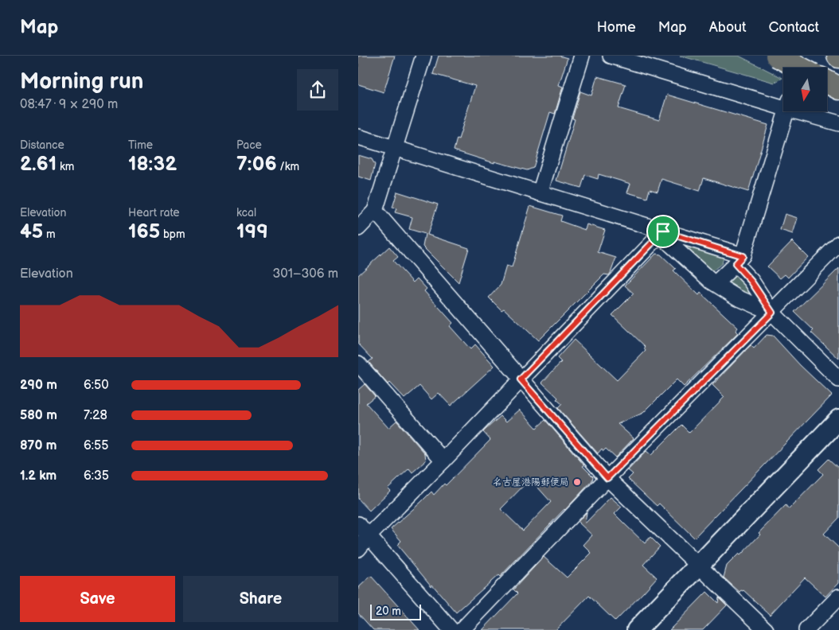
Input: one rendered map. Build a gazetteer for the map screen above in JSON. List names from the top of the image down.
{
  "places": ["名古屋港陽郵便局"],
  "scale_bar": "20 m",
  "north": "bottom",
  "page": {
    "header": "Map",
    "nav": [
      "Home",
      "Map",
      "About",
      "Contact"
    ],
    "heading": ["Morning run", "08:47 · 9 × 290 m"],
    "stats": [
      ["Distance", "2.61 km"],
      ["Time", "18:32"],
      ["Pace", "7:06 /km"],
      ["Elevation", "45 m"],
      ["Heart rate", "165 bpm"],
      ["kcal", "199"]
    ],
    "chart": ["Elevation", "301–306 m"],
    "list": [
      {
        "name": "290 m",
        "note": "6:50"
      },
      {
        "name": "580 m",
        "note": "7:28"
      },
      {
        "name": "870 m",
        "note": "6:55"
      },
      {
        "name": "1.2 km",
        "note": "6:35"
      }
    ],
    "buttons": ["Save", "Share"],
    "scale": "20 m"
  }
}
